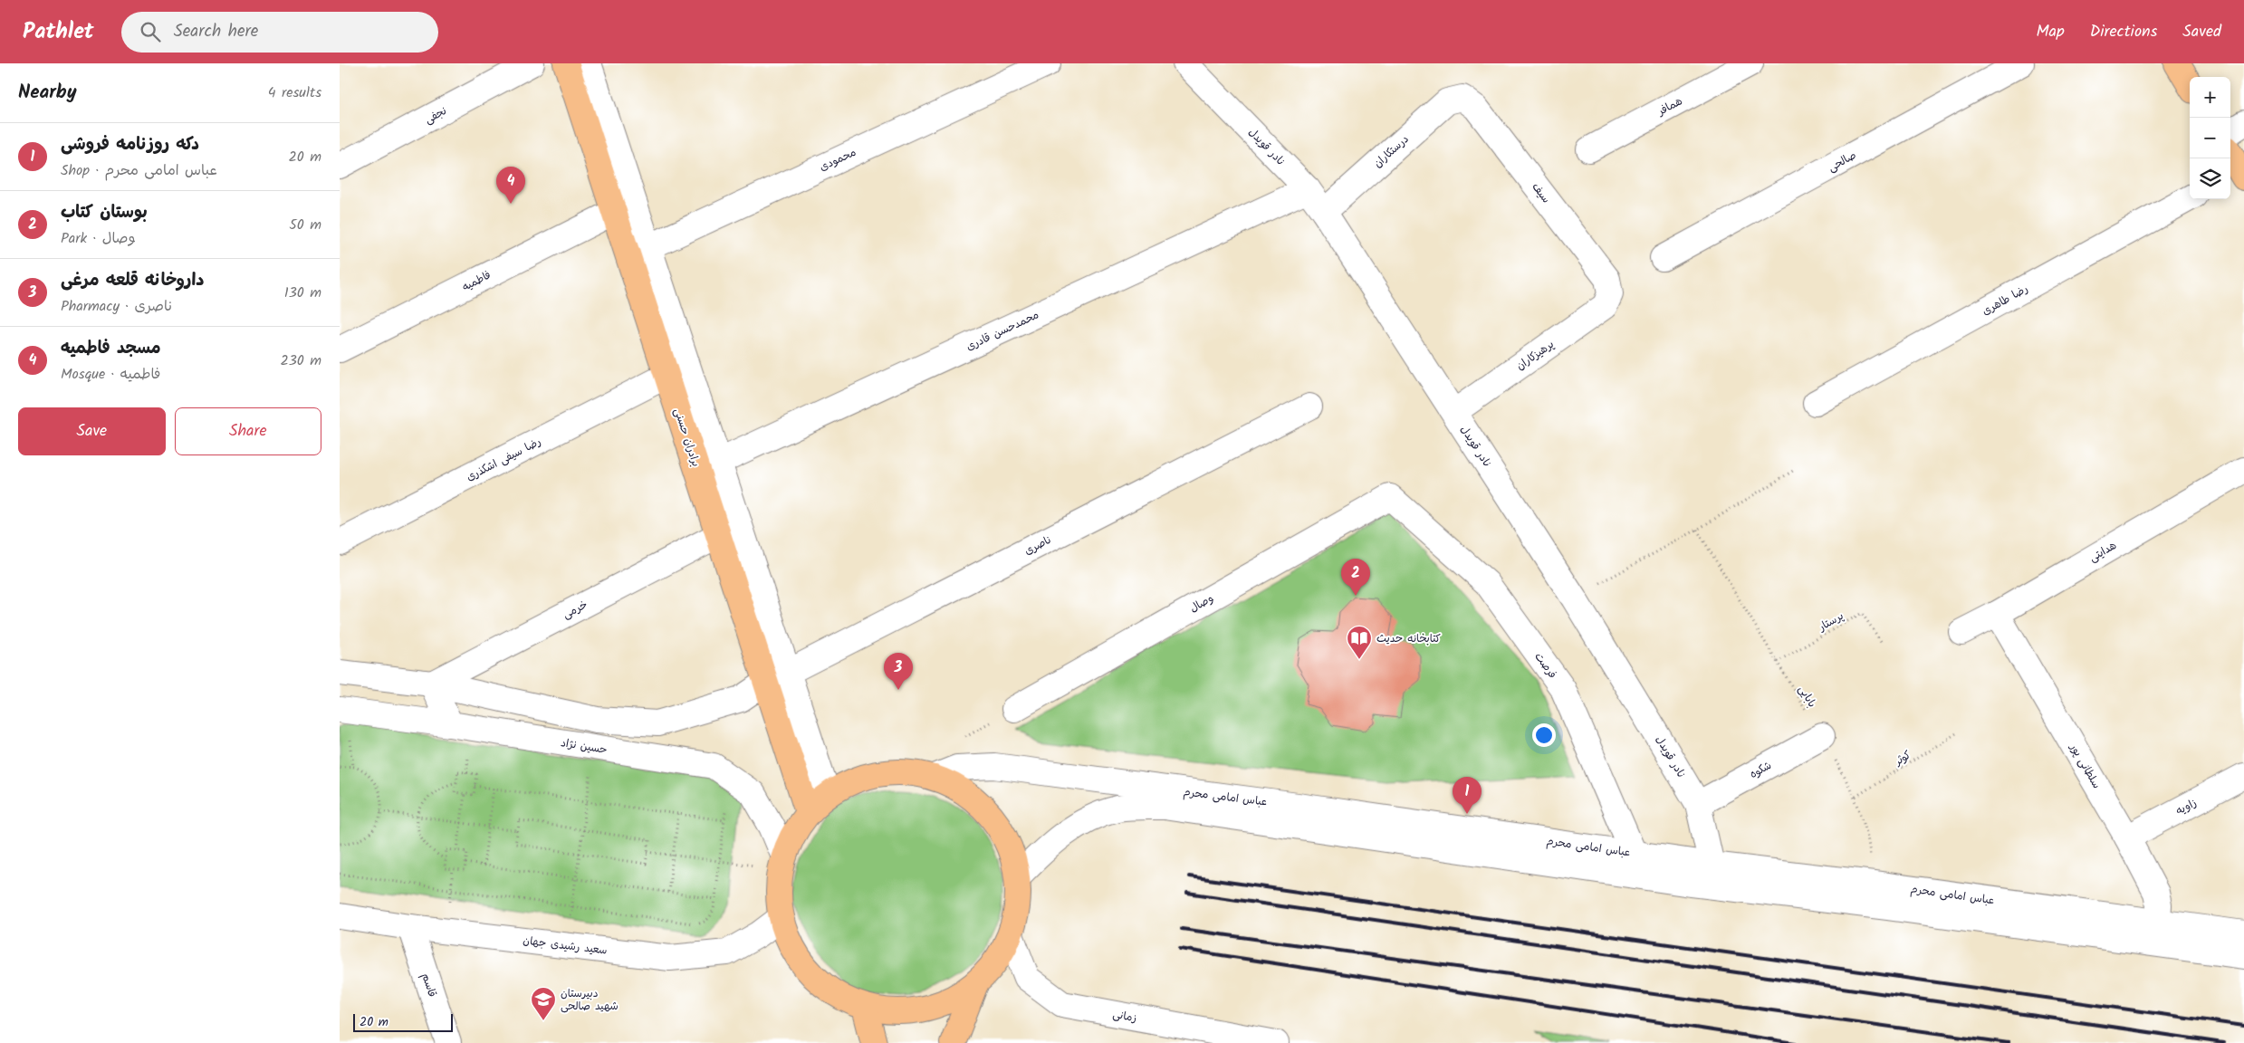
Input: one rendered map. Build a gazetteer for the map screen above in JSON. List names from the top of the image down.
{
  "streets": {
    "main road": ["برادران حسنی"],
    "street": [
      "همافر",
      "نجفی",
      "نادر قویدل",
      "درستکاران",
      "محمودی",
      "صالحی",
      "سیف",
      "فاطمیه",
      "رضا طاهری",
      "محمدحسن قادری",
      "پرهیزکاران",
      "رضا سیفی اشکذری",
      "ناصری",
      "هدایتی",
      "وصال",
      "خرمی",
      "فرصت",
      "حسین نژاد",
      "سلطانی پور",
      "شکوه",
      "عباس امامی محرم",
      "زاویه",
      "سعید رشیدی جهان",
      "قاسم",
      "زمانی"
    ],
    "path": ["پرستار", "بابایی", "کوثر"]
  },
  "crossings": [
    ["نادر قویدل", "درستکاران"],
    ["نادر قویدل", "محمدحسن قادری"],
    ["نادر قویدل", "پرهیزکاران"],
    ["نادر قویدل", "شکوه"],
    ["نادر قویدل", "عباس امامی محرم"],
    ["درستکاران", "سیف"],
    ["محمودی", "برادران حسنی"],
    ["سیف", "پرهیزکاران"],
    ["فاطمیه", "برادران حسنی"],
    ["محمدحسن قادری", "برادران حسنی"],
    ["برادران حسنی", "رضا سیفی اشکذری"],
    ["برادران حسنی", "ناصری"],
    ["برادران حسنی", "خرمی"],
    ["ناصری", "خرمی"],
    ["هدایتی", "سلطانی پور"],
    ["وصال", "فرصت"],
    ["پرستار", "بابایی"],
    ["فرصت", "عباس امامی محرم"],
    ["بابایی", "کوثر"],
    ["بابایی", "شکوه"],
    ["بابایی", "عباس امامی محرم"],
    ["سلطانی پور", "عباس امامی محرم"],
    ["سلطانی پور", "زاویه"],
    ["سعید رشیدی جهان", "قاسم"]
  ],
  "places": {
    "library": ["کتابخانه حدیث"],
    "school or university": ["دبیرستان شهید صالحی"]
  },
  "scale_bar": "20 m",
  "page": {
    "header": "Pathlet",
    "search": "Search here",
    "nav": ["Map", "Directions", "Saved"],
    "heading": ["Nearby", "4 results"],
    "map_buttons": ["+", "−"],
    "list": [
      {
        "mark": "1",
        "name": "دکه روزنامه فروشی",
        "note": "Shop · عباس امامی محرم",
        "value": "20 m"
      },
      {
        "mark": "2",
        "name": "بوستان کتاب",
        "note": "Park · وصال",
        "value": "50 m"
      },
      {
        "mark": "3",
        "name": "داروخانه قلعه مرغی",
        "note": "Pharmacy · ناصری",
        "value": "130 m"
      },
      {
        "mark": "4",
        "name": "مسجد فاطمیه",
        "note": "Mosque · فاطمیه",
        "value": "230 m"
      }
    ],
    "pins": [
      "4",
      "2",
      "3",
      "1"
    ],
    "buttons": ["Save", "Share"],
    "scale": "20 m"
  }
}
